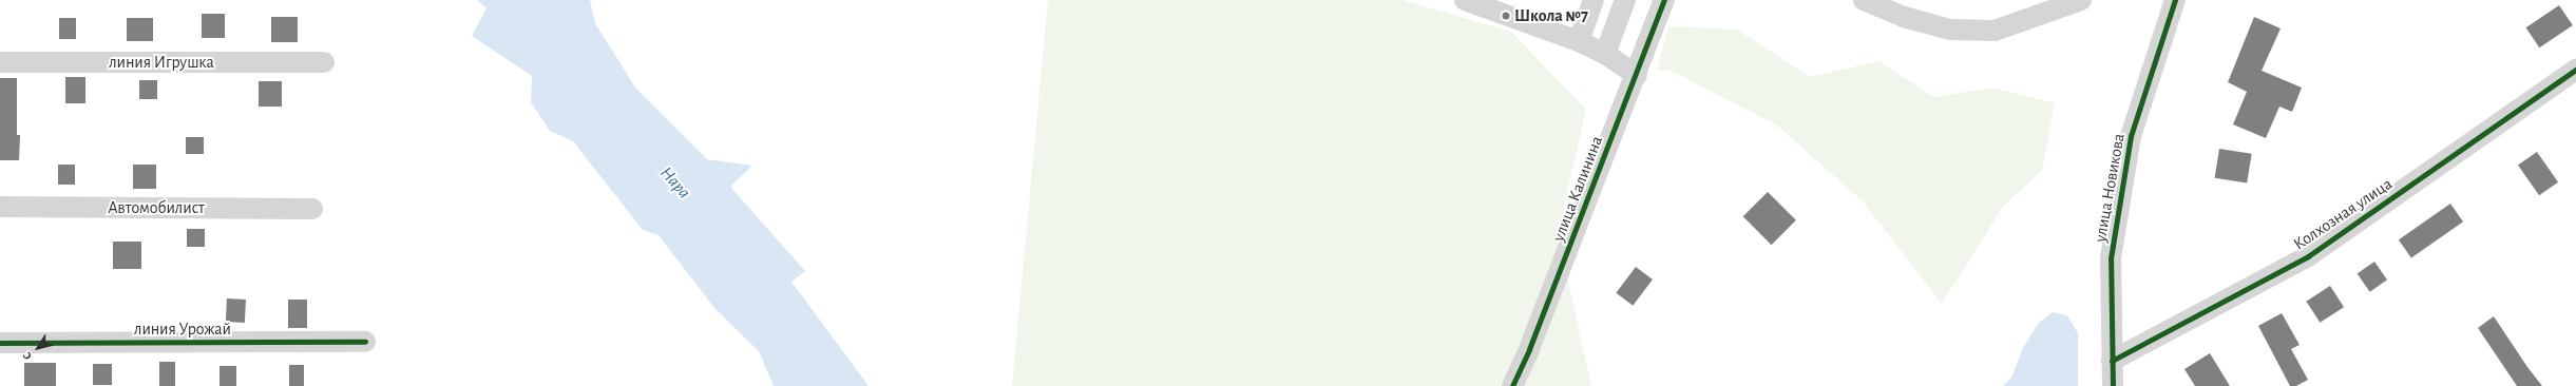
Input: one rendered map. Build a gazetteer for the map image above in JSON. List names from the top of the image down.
{
  "streets": {
    "street": [
      "линия Игрушка",
      "улица Новикова",
      "улица Калинина",
      "Автомобилист",
      "Колхозная улица",
      "линия Урожай"
    ]
  },
  "crossings": [
    ["улица Новикова", "Колхозная улица"]
  ],
  "water": ["Нара"],
  "places": ["Школа №7"],
  "north": "bottom left"
}
